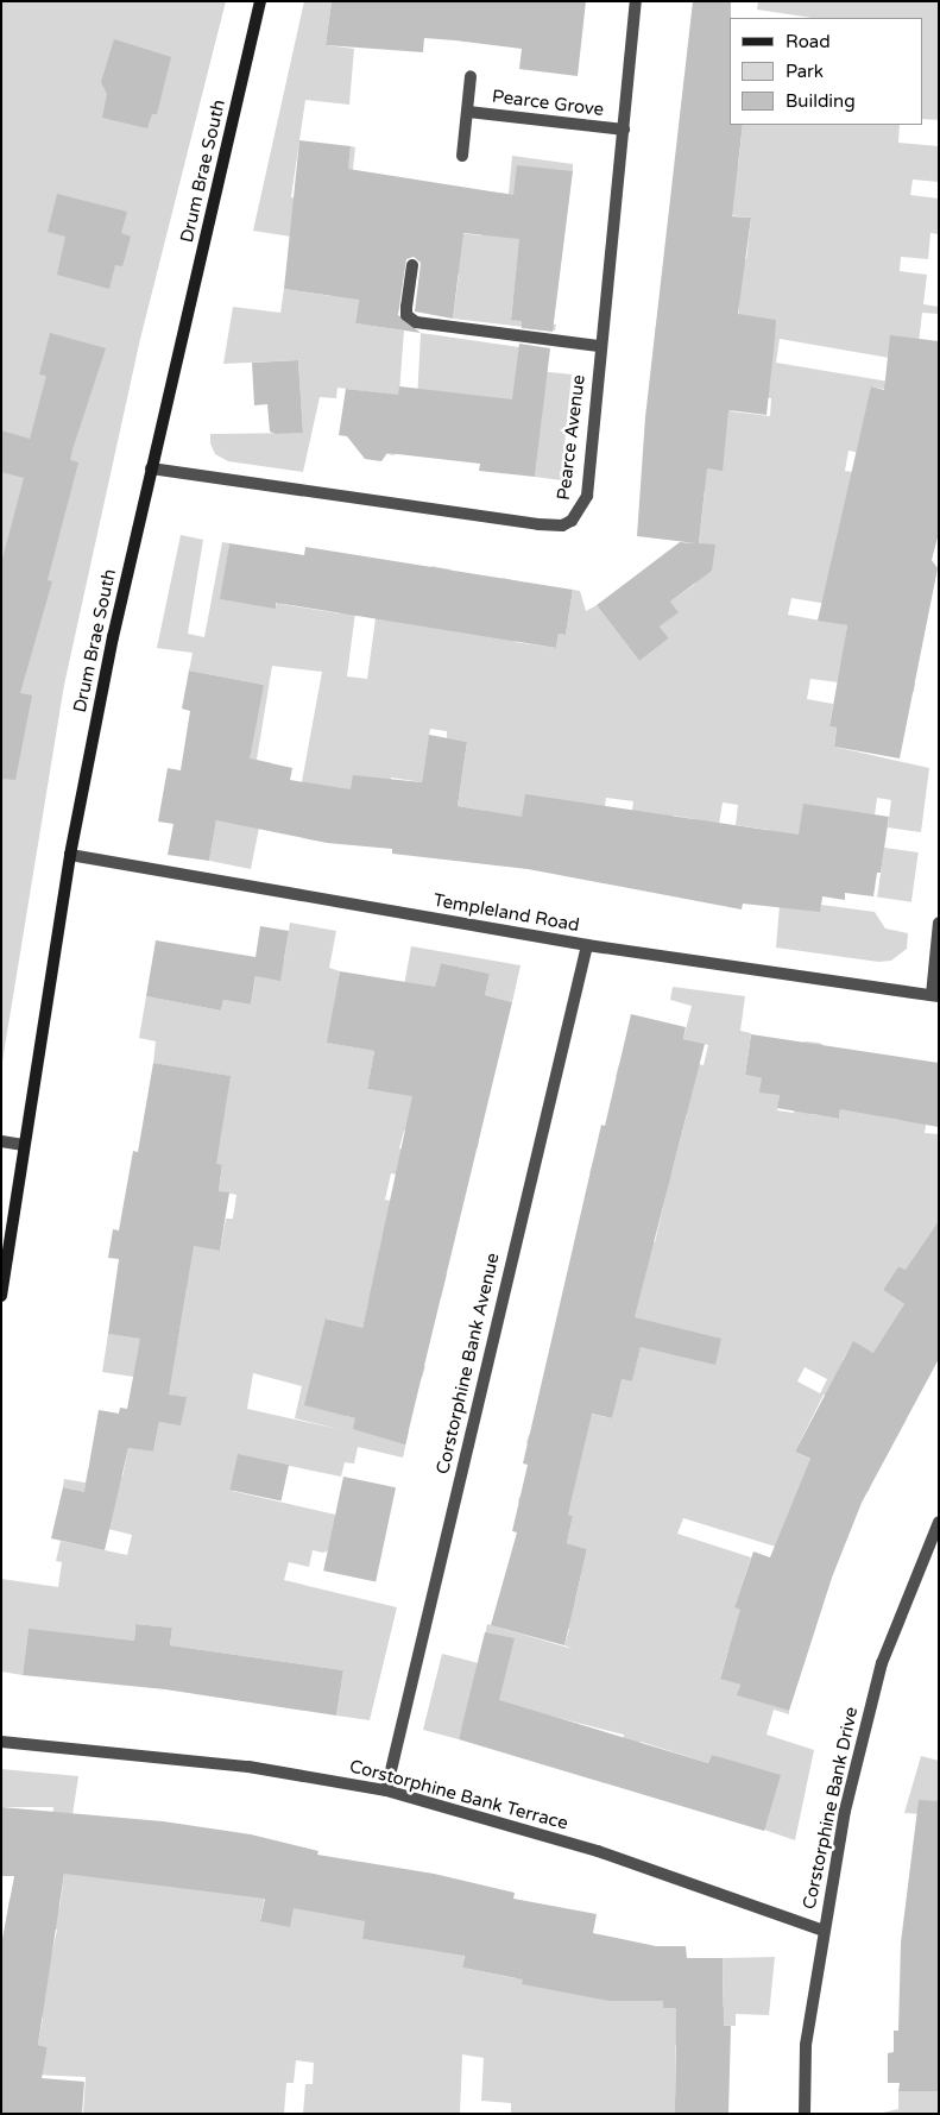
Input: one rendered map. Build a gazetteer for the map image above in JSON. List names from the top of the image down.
{
  "streets": {
    "main road": ["Drum Brae South"],
    "street": [
      "Pearce Grove",
      "Pearce Avenue",
      "Templeland Road",
      "Corstorphine Bank Avenue",
      "Corstorphine Bank Terrace",
      "Corstorphine Bank Drive"
    ]
  },
  "crossings": [
    ["Pearce Grove", "Pearce Avenue"],
    ["Drum Brae South", "Pearce Avenue"],
    ["Drum Brae South", "Templeland Road"],
    ["Templeland Road", "Corstorphine Bank Avenue"],
    ["Corstorphine Bank Avenue", "Corstorphine Bank Terrace"],
    ["Corstorphine Bank Terrace", "Corstorphine Bank Drive"]
  ],
  "legend": ["Road", "Park", "Building"]
}
